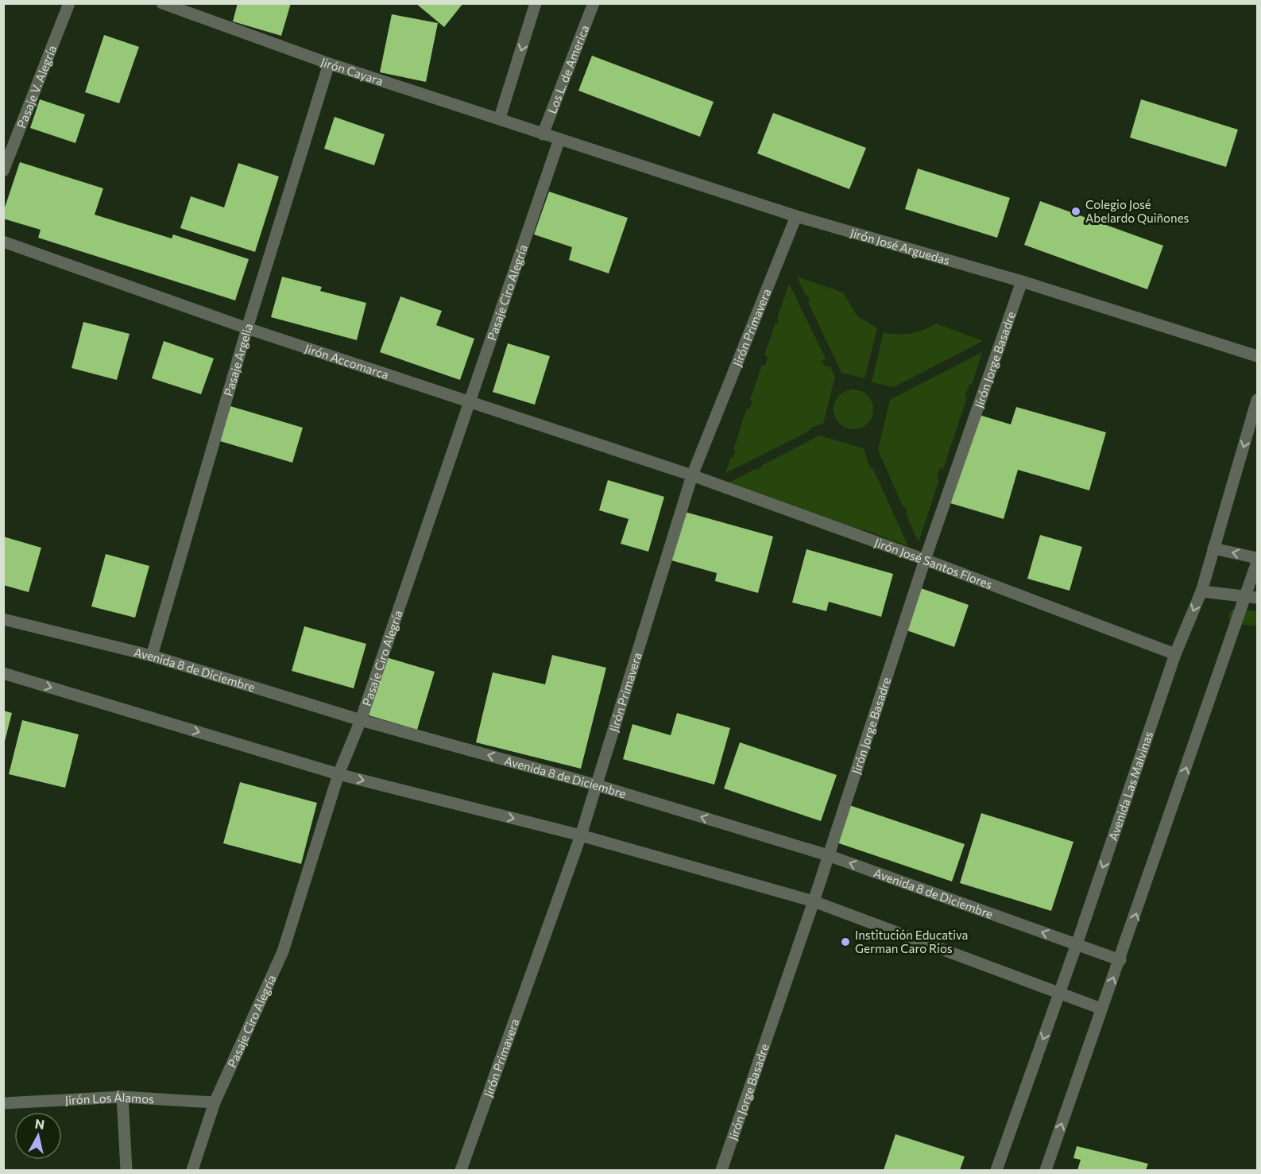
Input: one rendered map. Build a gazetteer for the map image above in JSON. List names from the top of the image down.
{
  "streets": {
    "street": [
      "Los L. de America",
      "Jirón Cayara",
      "Pasaje V. Alegría",
      "Jirón José Arguedas",
      "Pasaje Ciro Alegría",
      "Jirón Primavera",
      "Pasaje Argelia",
      "Jirón Jorge Basadre",
      "Jirón Accomarca",
      "Jirón José Santos Flores",
      "Avenida 8 de Diciembre",
      "Avenida Las Malvinas",
      "Jirón Los Álamos"
    ]
  },
  "crossings": [
    ["Los L. de America", "Jirón Cayara"],
    ["Los L. de America", "Jirón José Arguedas"],
    ["Jirón Cayara", "Jirón José Arguedas"],
    ["Jirón Cayara", "Pasaje Argelia"],
    ["Jirón José Arguedas", "Pasaje Ciro Alegría"],
    ["Jirón José Arguedas", "Jirón Primavera"],
    ["Jirón José Arguedas", "Jirón Jorge Basadre"],
    ["Pasaje Ciro Alegría", "Jirón Accomarca"],
    ["Pasaje Ciro Alegría", "Avenida 8 de Diciembre"],
    ["Pasaje Ciro Alegría", "Jirón Los Álamos"],
    ["Jirón Primavera", "Jirón Accomarca"],
    ["Jirón Primavera", "Jirón José Santos Flores"],
    ["Jirón Primavera", "Avenida 8 de Diciembre"],
    ["Pasaje Argelia", "Jirón Accomarca"],
    ["Pasaje Argelia", "Avenida 8 de Diciembre"],
    ["Jirón Jorge Basadre", "Jirón José Santos Flores"],
    ["Jirón Jorge Basadre", "Avenida 8 de Diciembre"],
    ["Jirón Accomarca", "Jirón José Santos Flores"],
    ["Jirón José Santos Flores", "Avenida Las Malvinas"],
    ["Avenida 8 de Diciembre", "Avenida Las Malvinas"]
  ],
  "places": ["Colegio José Abelardo Quiñones", "Institución Educativa German Caro Rios"],
  "north": "top"
}
